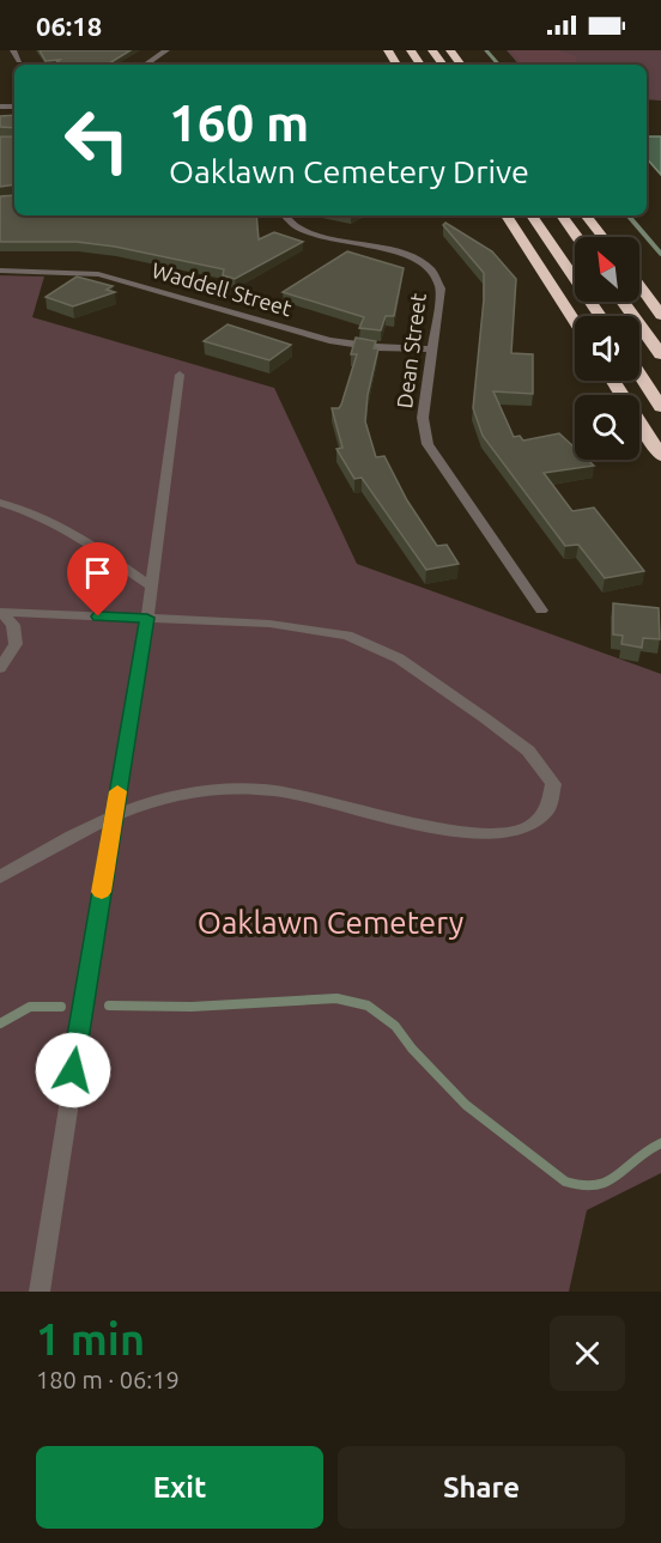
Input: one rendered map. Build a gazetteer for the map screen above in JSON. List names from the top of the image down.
{
  "streets": {
    "street": ["Waddell Street", "Dean Street"]
  },
  "crossings": [
    ["Waddell Street", "Dean Street"]
  ],
  "parks": ["Oaklawn Cemetery"],
  "north": "top left",
  "page": {
    "status": "06:18",
    "turn": ["160 m", "Oaklawn Cemetery Drive"],
    "heading": ["1 min", "180 m · 06:19"],
    "buttons": ["Exit", "Share"]
  }
}
